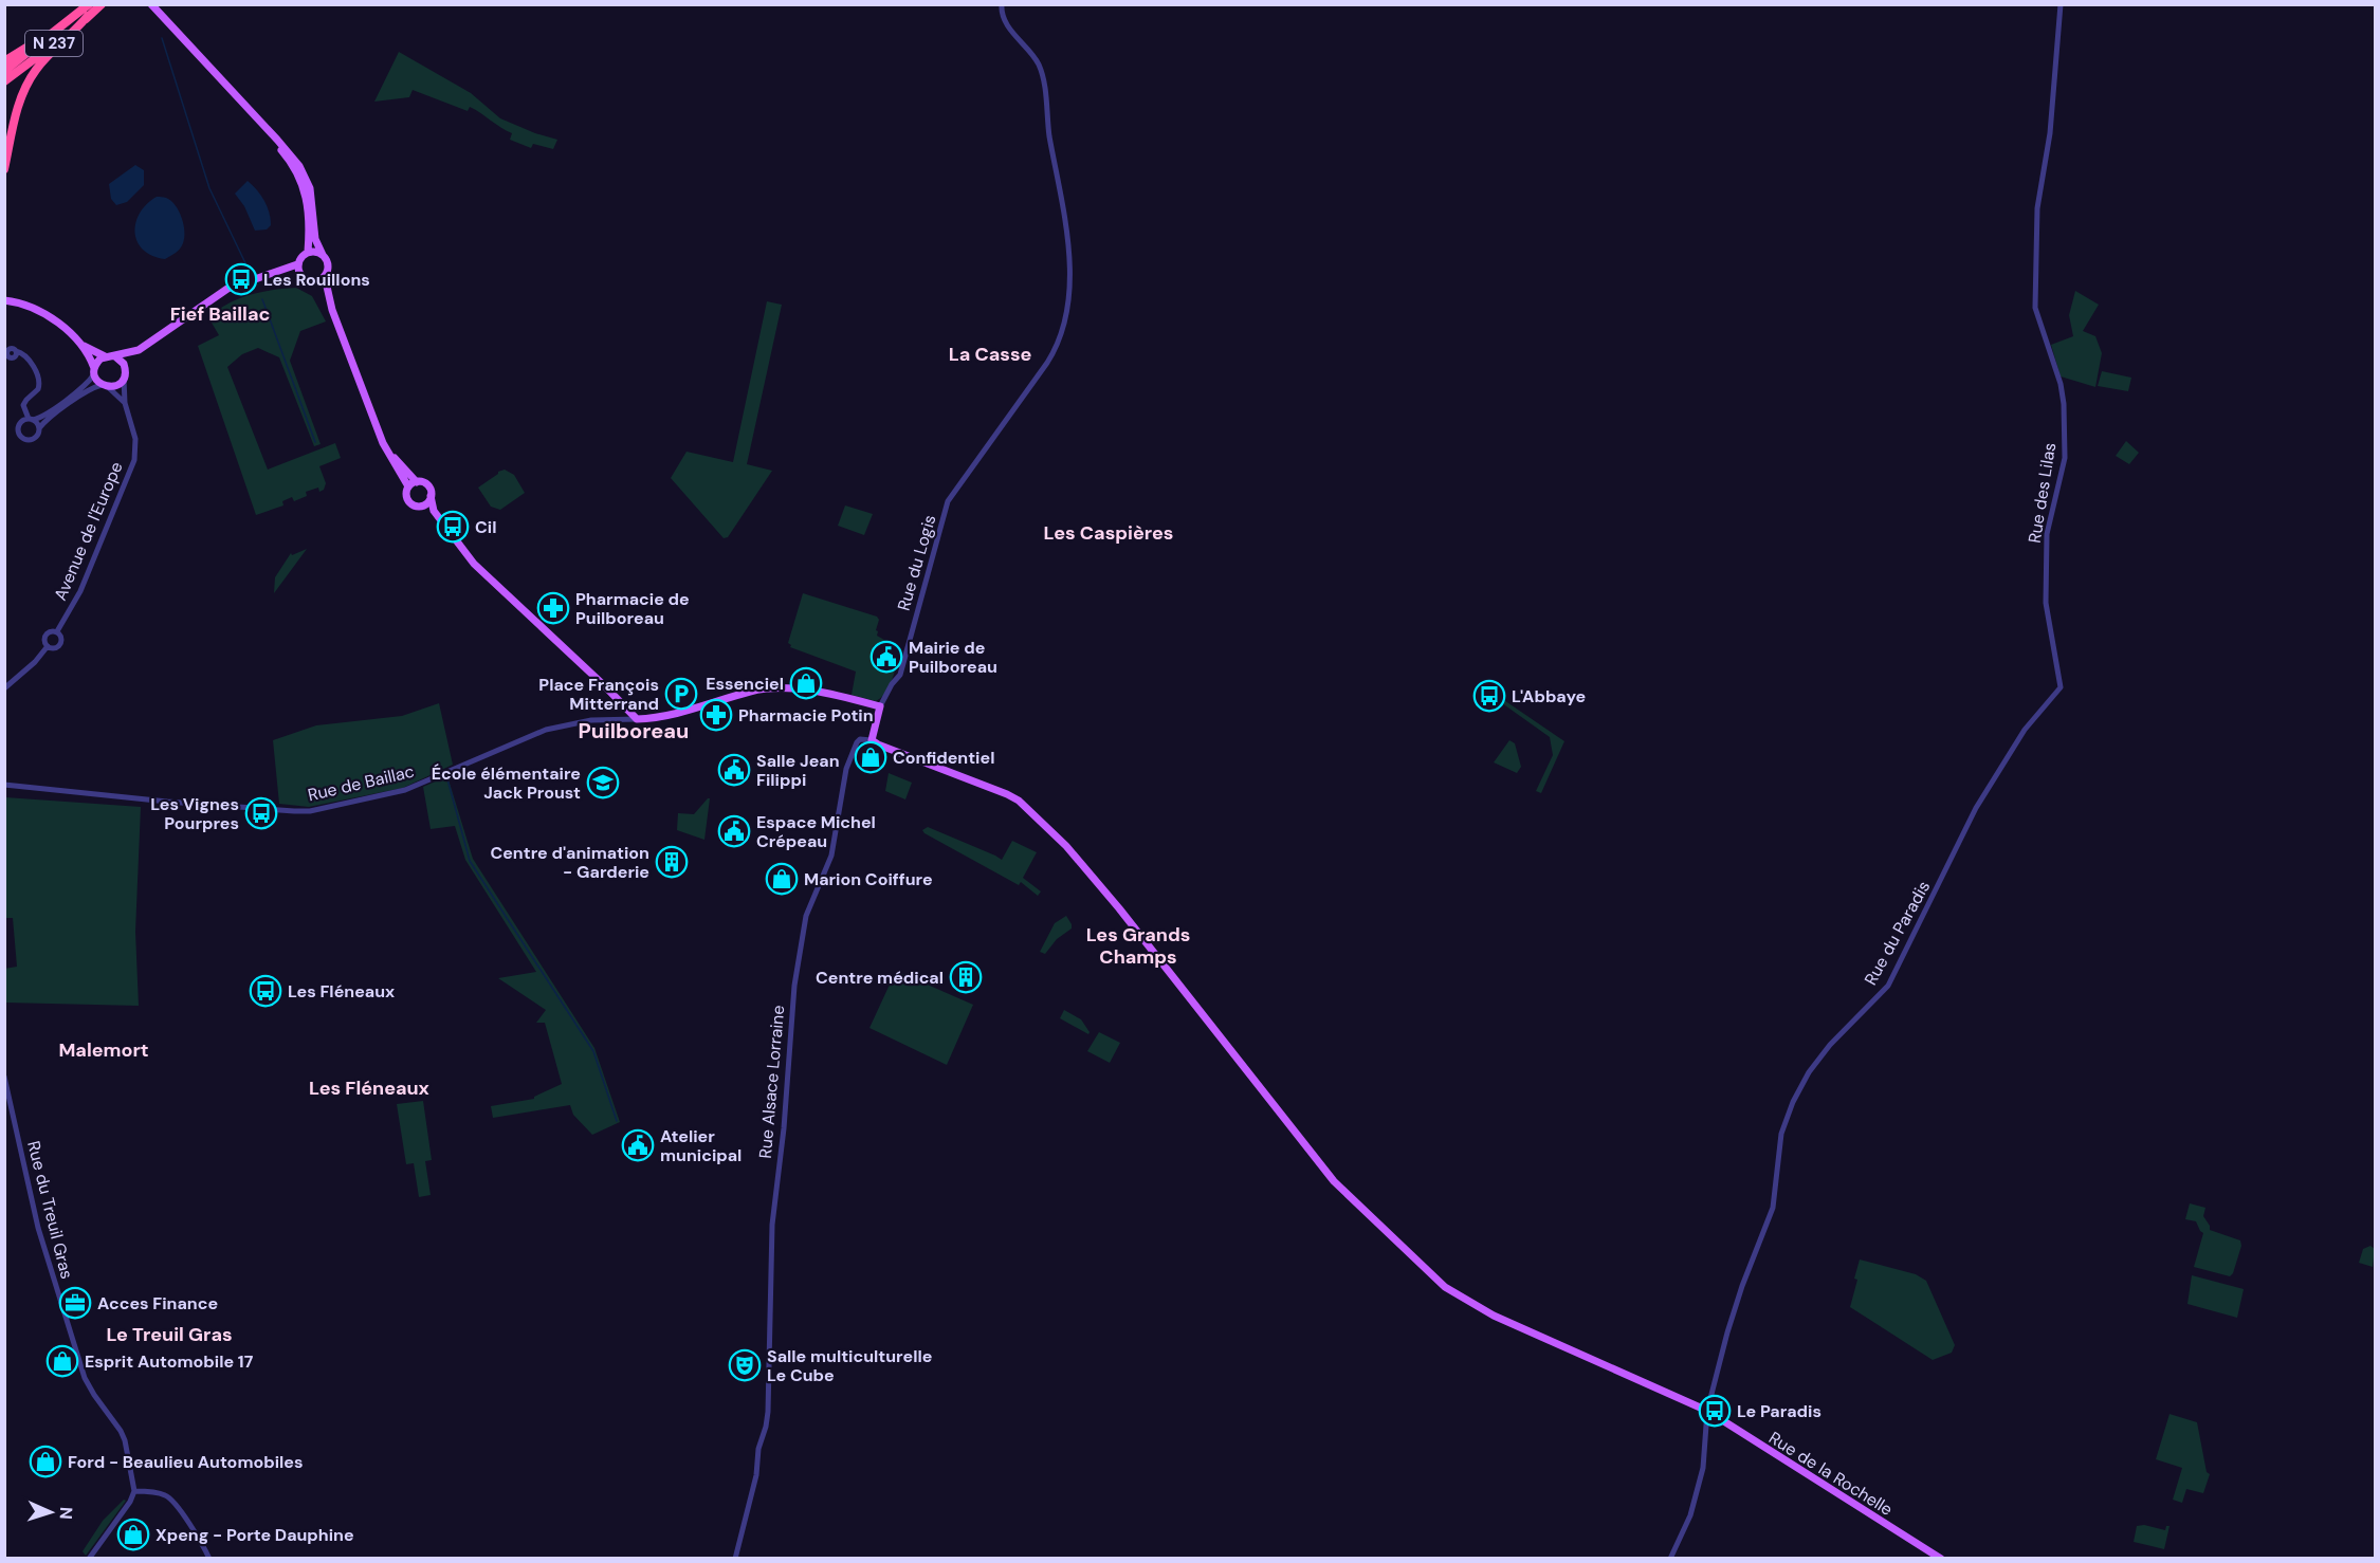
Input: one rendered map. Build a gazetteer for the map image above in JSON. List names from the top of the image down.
{
  "streets": {
    "highway": ["N 237"],
    "main road": ["Rue de la Rochelle"],
    "street": [
      "Rue des Lilas",
      "Avenue de l'Europe",
      "Rue du Logis",
      "Rue de Baillac",
      "Rue du Paradis",
      "Rue Alsace Lorraine",
      "Rue du Treuil Gras"
    ]
  },
  "crossings": [
    ["Rue des Lilas", "Rue du Paradis"],
    ["Rue du Paradis", "Rue de la Rochelle"],
    ["Rue Alsace Lorraine", "Rue de la Rochelle"]
  ],
  "districts": [
    "Fief Baillac",
    "La Casse",
    "Les Caspières",
    "Puilboreau",
    "Les Grands Champs",
    "Malemort",
    "Les Fléneaux",
    "Le Treuil Gras"
  ],
  "places": {
    "bus stop": [
      "Les Rouillons",
      "Cil",
      "L'Abbaye",
      "Les Vignes Pourpres",
      "Les Fléneaux",
      "Le Paradis"
    ],
    "pharmacy": ["Pharmacie de Puilboreau", "Pharmacie Potin"],
    "public building": [
      "Mairie de Puilboreau",
      "Salle Jean Filippi",
      "Espace Michel Crépeau",
      "Atelier municipal"
    ],
    "shop": [
      "Essenciel",
      "Confidentiel",
      "Marion Coiffure",
      "Esprit Automobile 17",
      "Ford - Beaulieu Automobiles",
      "Xpeng - Porte Dauphine"
    ],
    "parking": ["Place François Mitterrand"],
    "school or university": ["École élémentaire Jack Proust"],
    "building": ["Centre d'animation - Garderie", "Centre médical"],
    "office": ["Acces Finance"],
    "theatre": ["Salle multiculturelle Le Cube"]
  },
  "north": "right"
}
